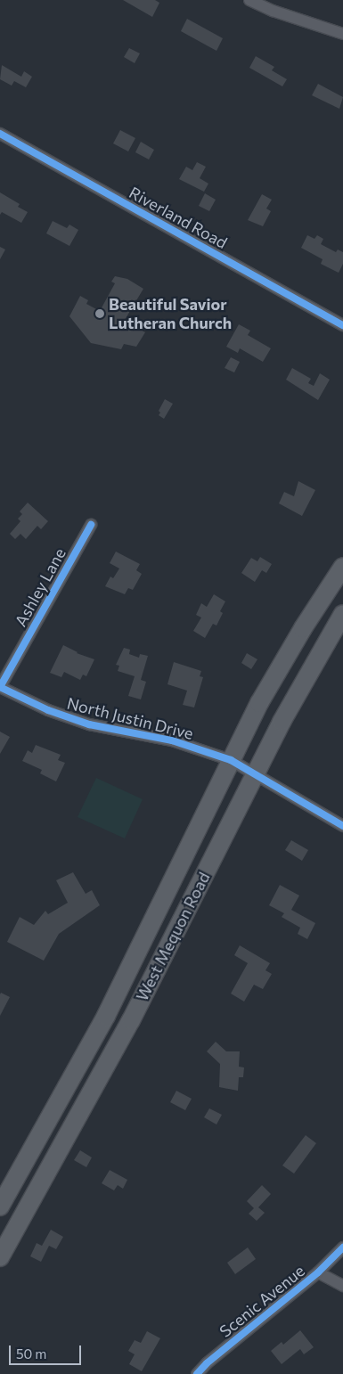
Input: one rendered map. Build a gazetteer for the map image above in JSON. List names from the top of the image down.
{
  "streets": {
    "main road": ["West Mequon Road"],
    "street": [
      "Riverland Road",
      "Ashley Lane",
      "North Justin Drive",
      "Scenic Avenue"
    ]
  },
  "crossings": [
    ["Ashley Lane", "North Justin Drive"],
    ["North Justin Drive", "West Mequon Road"]
  ],
  "places": ["Beautiful Savior Lutheran Church"],
  "scale_bar": "50 m"
}
